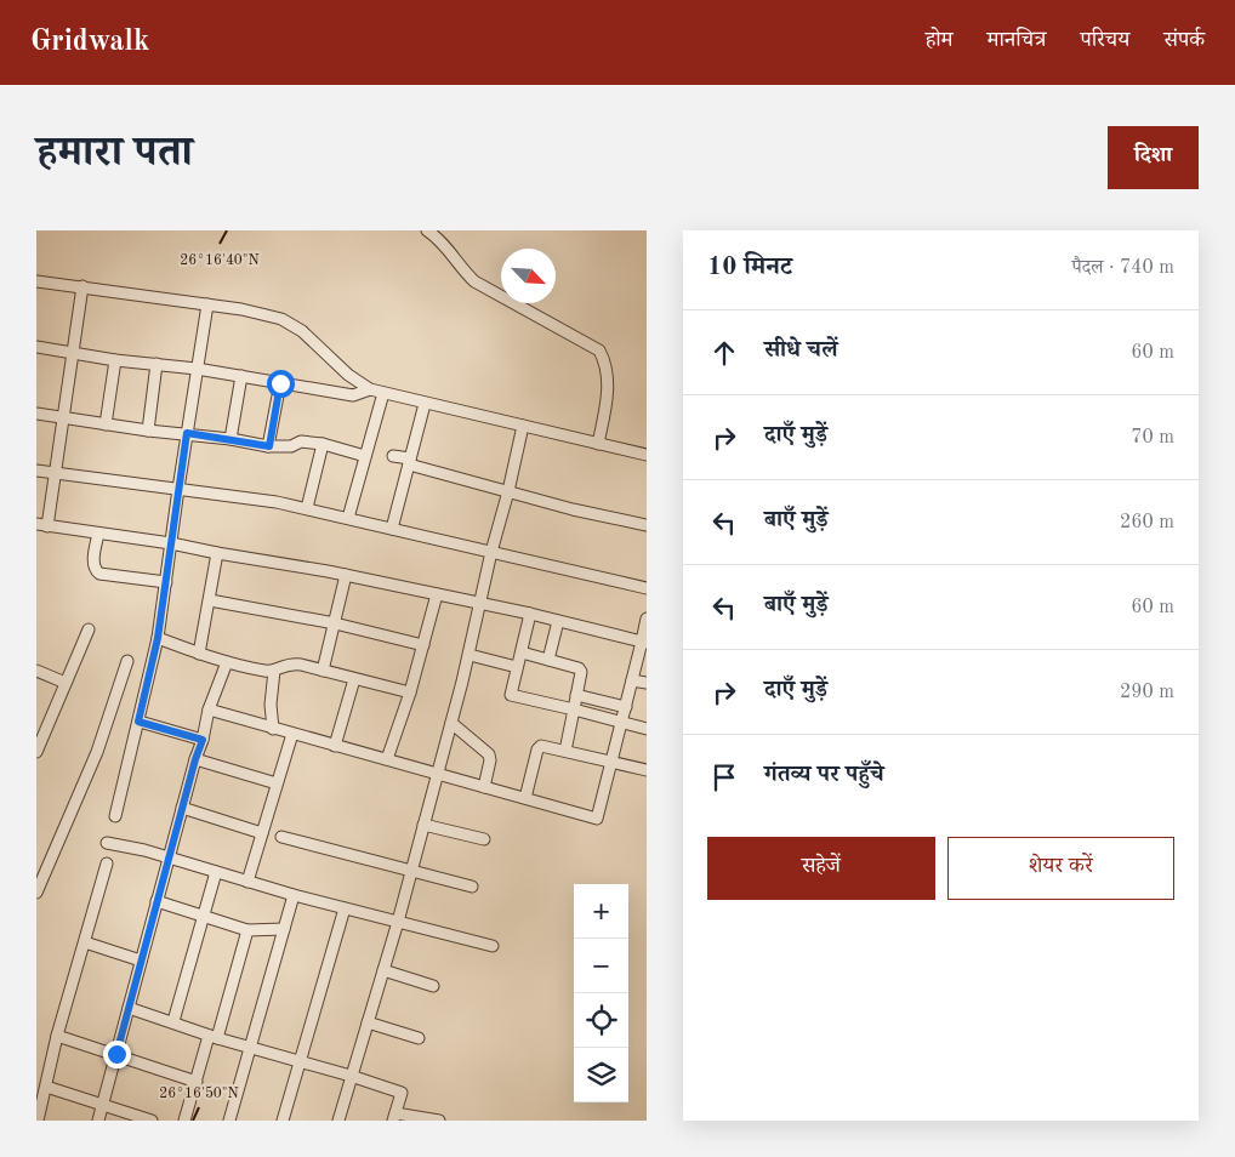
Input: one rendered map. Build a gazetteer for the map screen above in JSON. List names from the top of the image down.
{
  "north": "bottom right",
  "page": {
    "header": "Gridwalk",
    "nav": [
      "होम",
      "मानचित्र",
      "परिचय",
      "संपर्क"
    ],
    "title": "हमारा पता",
    "buttons": [
      "दिशा",
      ["सहेजें", "शेयर करें"]
    ],
    "heading": ["10 मिनट", "पैदल · 740 m"],
    "list": [
      ["सीधे चलें", "60 m"],
      ["दाएँ मुड़ें", "70 m"],
      ["बाएँ मुड़ें", "260 m"],
      ["बाएँ मुड़ें", "60 m"],
      ["दाएँ मुड़ें", "290 m"],
      "गंतव्य पर पहुँचे"
    ],
    "map_buttons": ["+", "−"]
  },
  "coordinates": ["26°16'40\"N", "26°16'50\"N"]
}
